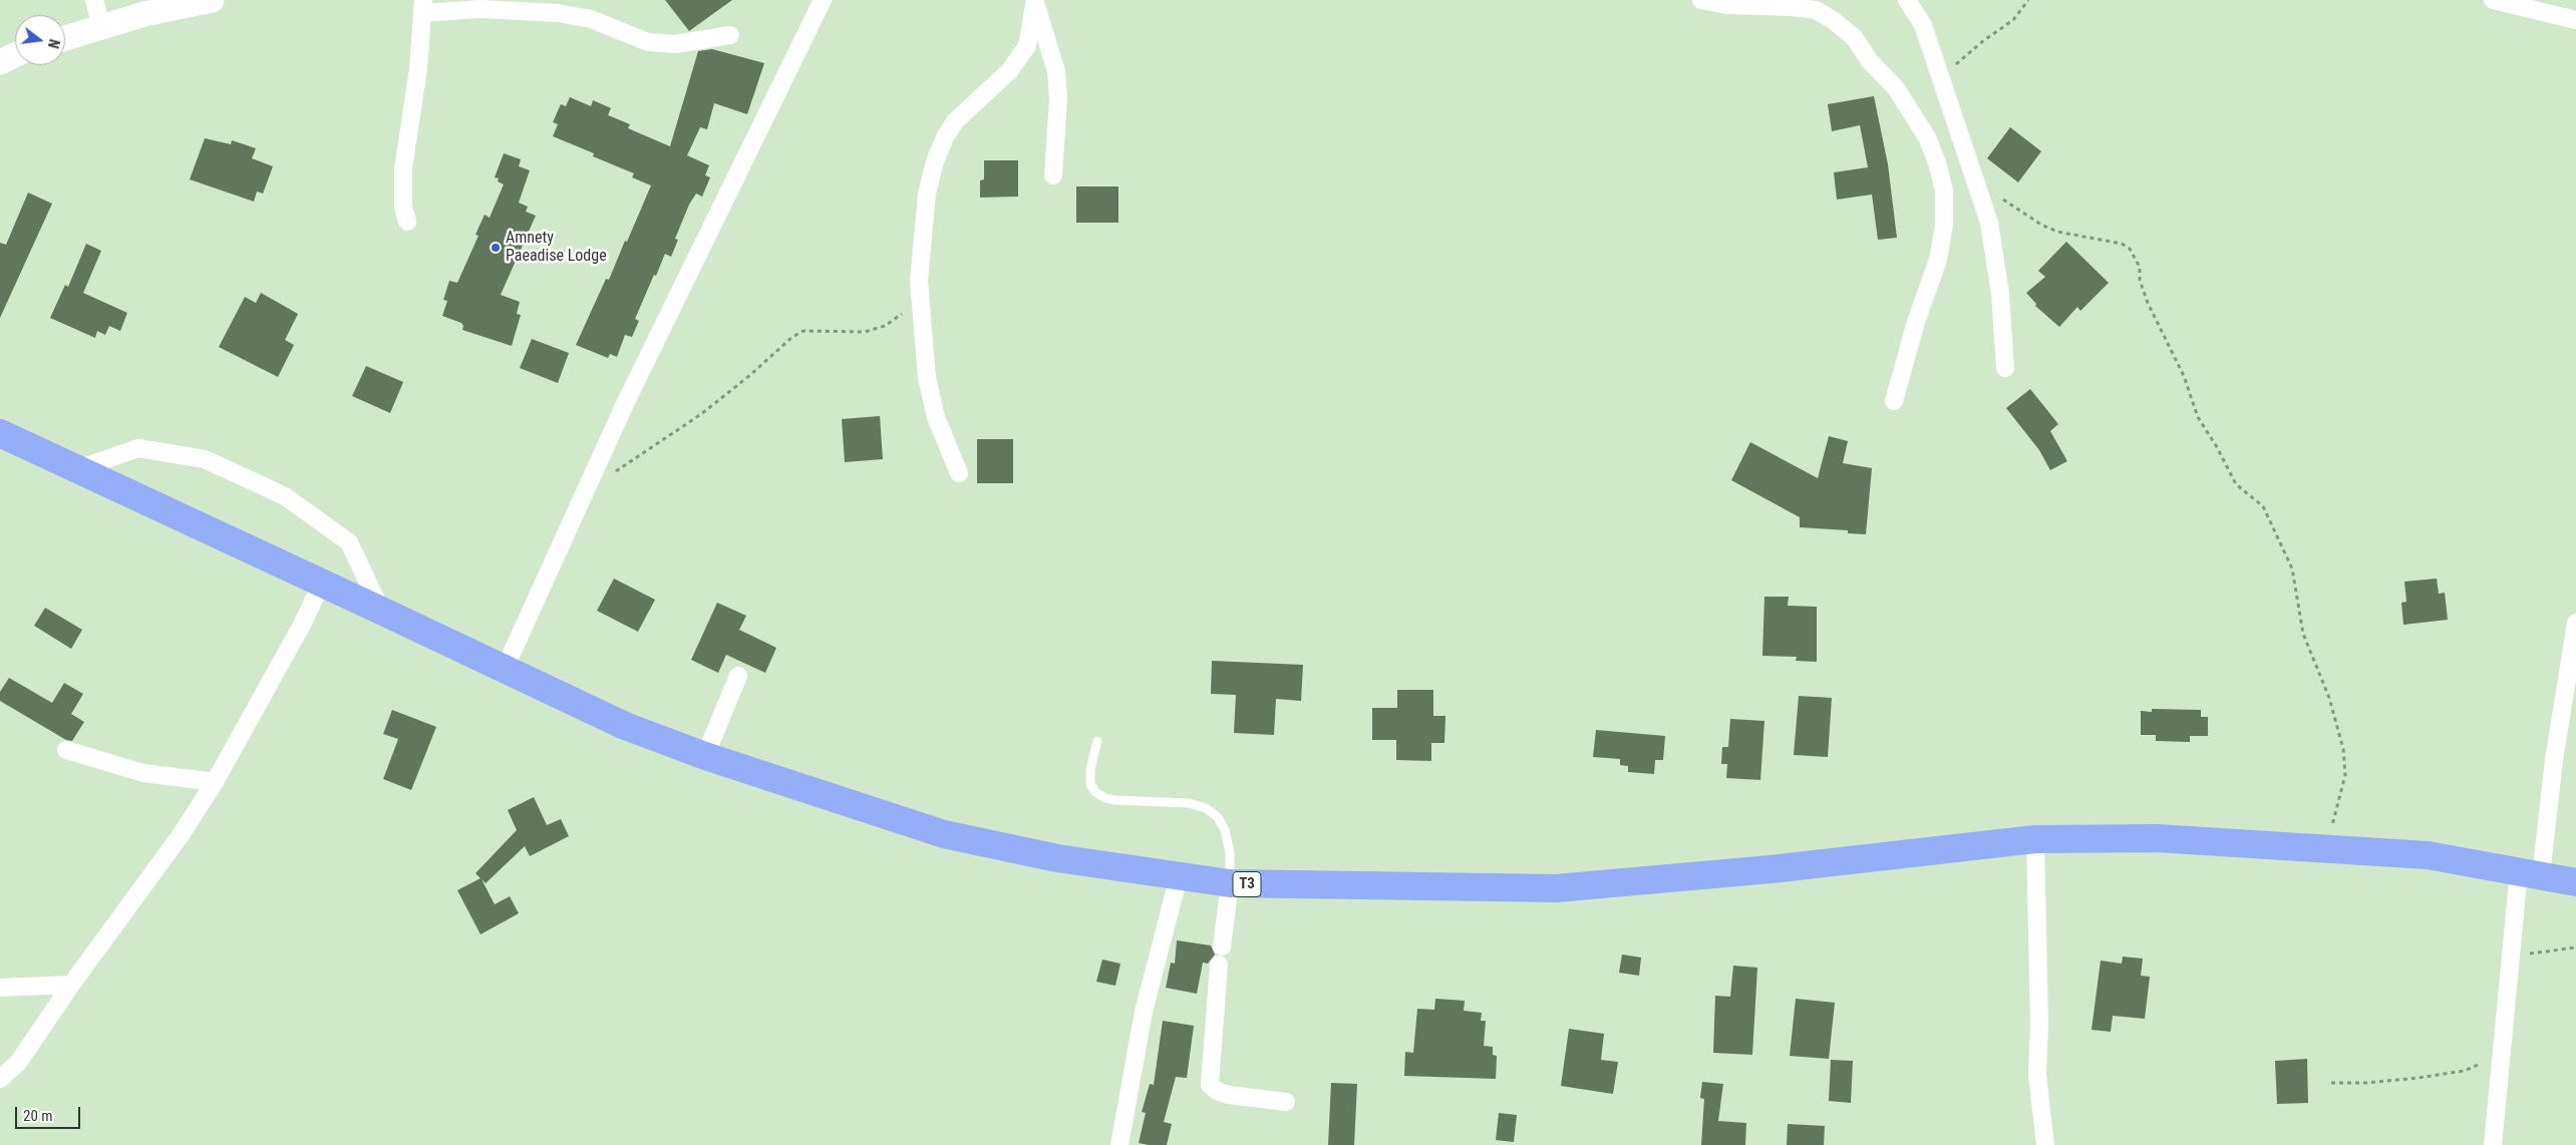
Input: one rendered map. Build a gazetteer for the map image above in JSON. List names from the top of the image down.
{
  "streets": {
    "highway": ["T3"]
  },
  "places": ["Amnety Paeadise Lodge"],
  "scale_bar": "20 m",
  "north": "right"
}
